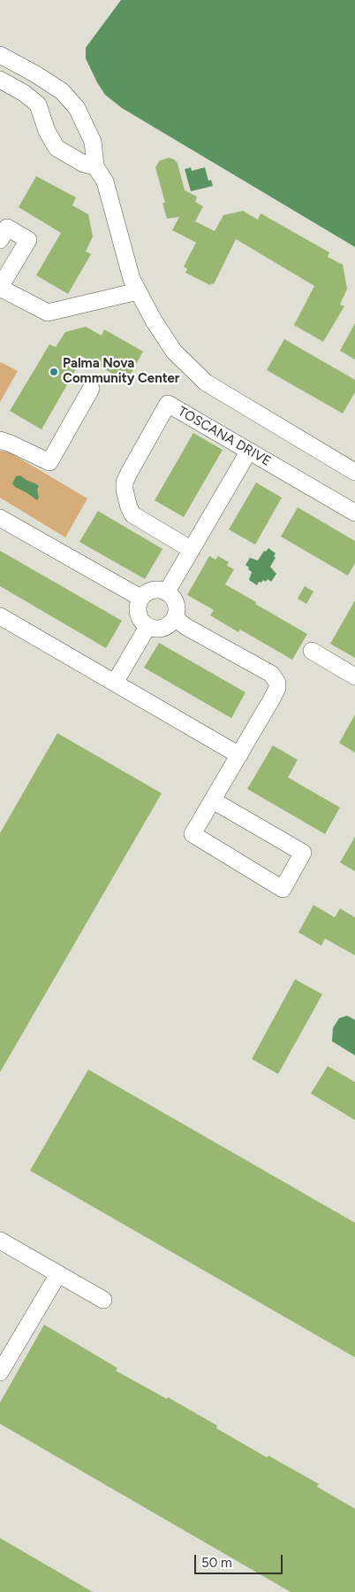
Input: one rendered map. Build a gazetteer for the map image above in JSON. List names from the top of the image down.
{
  "streets": {
    "street": ["TOSCANA DRIVE"]
  },
  "places": ["Palma Nova Community Center"],
  "scale_bar": "50 m"
}
